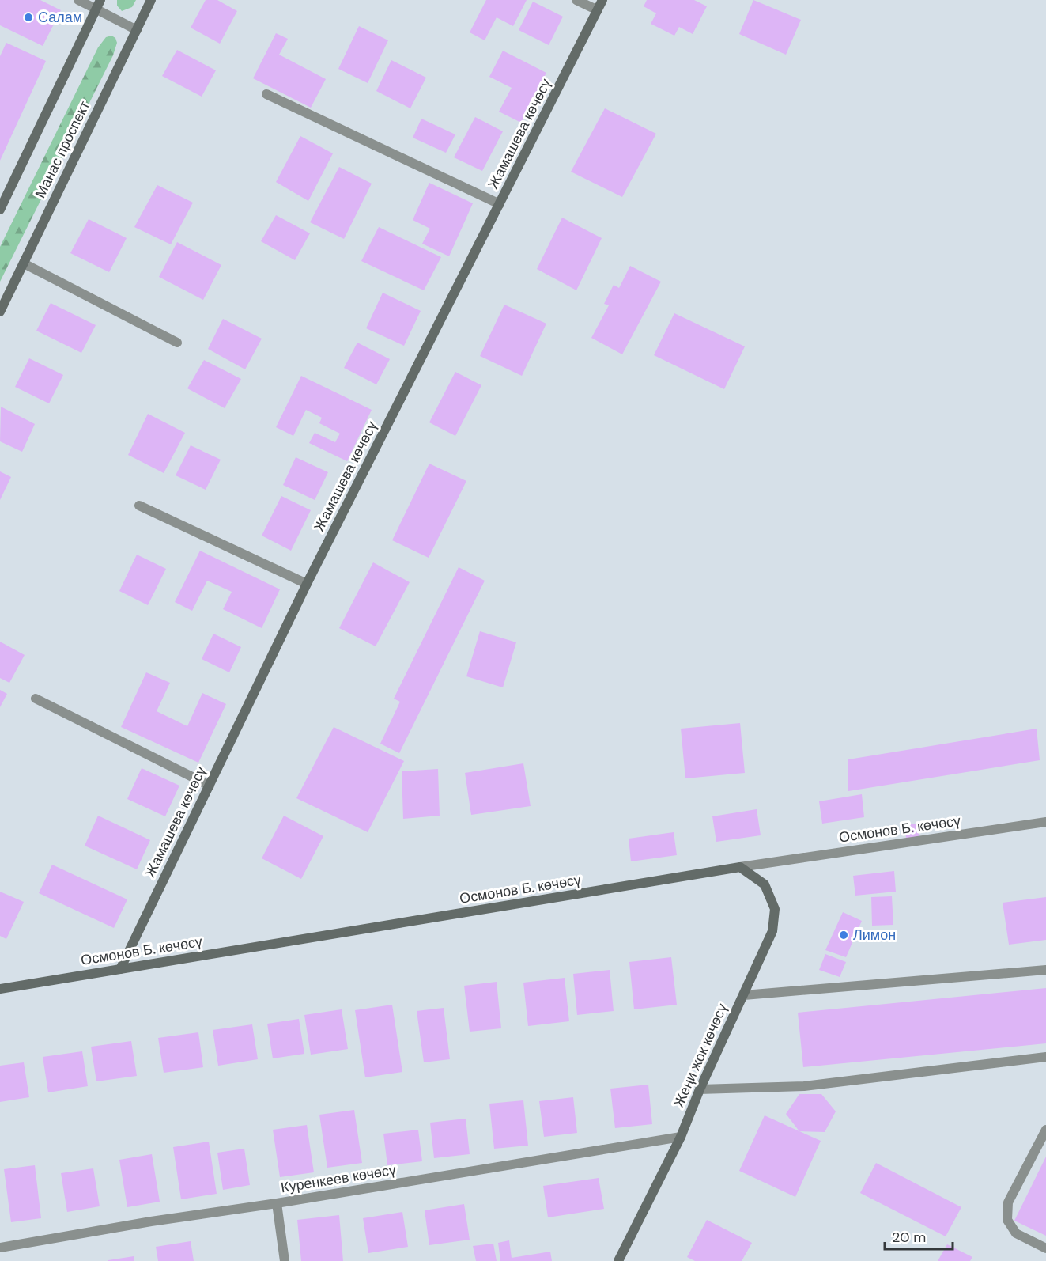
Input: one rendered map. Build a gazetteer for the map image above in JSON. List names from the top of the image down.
{
  "streets": {
    "main road": [
      "Жамашева көчөсү",
      "Манас проспект",
      "Осмонов Б. көчөсү",
      "Жеңи жок көчөсү"
    ],
    "street": ["Куренкеев көчөсү"]
  },
  "crossings": [
    ["Жамашева көчөсү", "Осмонов Б. көчөсү"],
    ["Осмонов Б. көчөсү", "Жеңи жок көчөсү"],
    ["Жеңи жок көчөсү", "Куренкеев көчөсү"]
  ],
  "places": ["Салам", "Лимон"],
  "scale_bar": "20 m"
}
